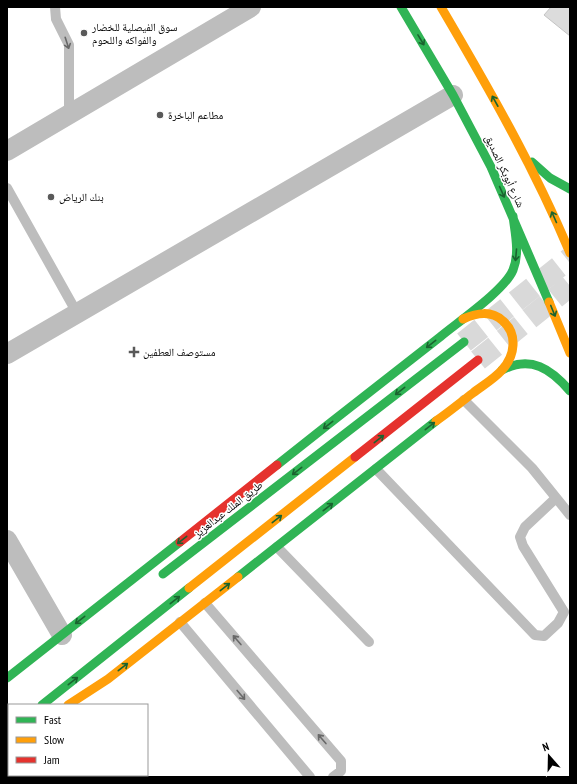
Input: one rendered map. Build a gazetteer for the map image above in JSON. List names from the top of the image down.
{
  "streets": {
    "main road": ["شارع أبوبكر الصديق", "طريق الملك عبدالعزيز"]
  },
  "places": {
    "other": ["سوق الفيصلية للخضار والفواكه واللحوم", "مطاعم الباخرة", "بنك الرياض"],
    "health": ["مستوصف العطفين"]
  },
  "legend": ["Fast", "Slow", "Jam"],
  "north": "top"
}
